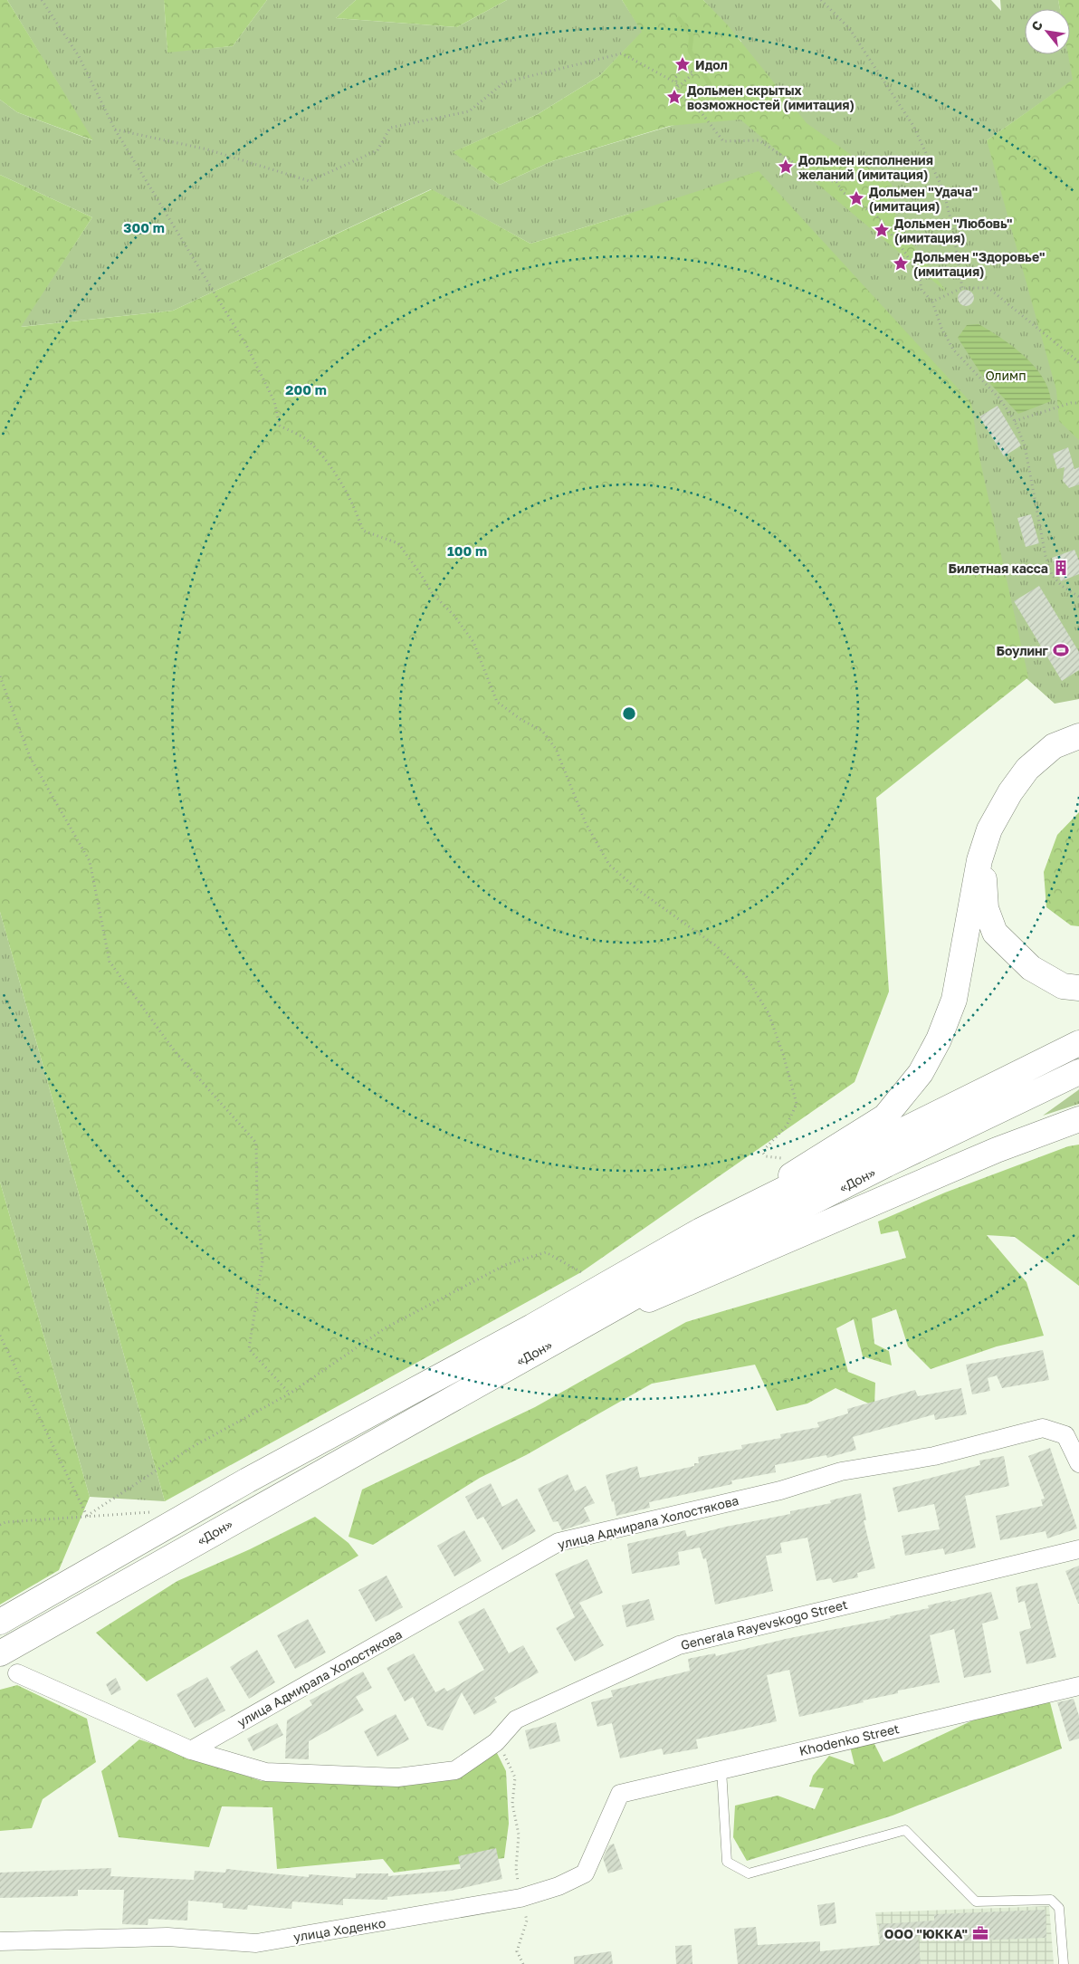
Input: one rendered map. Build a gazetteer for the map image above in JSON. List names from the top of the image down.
{
  "streets": {
    "main road": ["«Дон»"],
    "street": [
      "улица Адмирала Холостякова",
      "Generala Rayevskogo Street",
      "Khodenko Street",
      "улица Ходенко"
    ]
  },
  "crossings": [
    ["улица Адмирала Холостякова", "Generala Rayevskogo Street"],
    ["Khodenko Street", "улица Ходенко"]
  ],
  "parks": ["Олимп"],
  "places": {
    "place": [
      "Идол",
      "Дольмен скрытых возможностей (имитация)",
      "Дольмен исполнения желаний (имитация)",
      "Дольмен \"Удача\" (имитация)",
      "Дольмен \"Любовь\" (имитация)",
      "Дольмен \"Здоровье\" (имитация)"
    ],
    "building": ["Билетная касса"],
    "sports": ["Боулинг"],
    "office": ["ООО \"ЮККА\""]
  },
  "north": "top left",
  "rings": ["300 m", "200 m", "100 m"]
}
